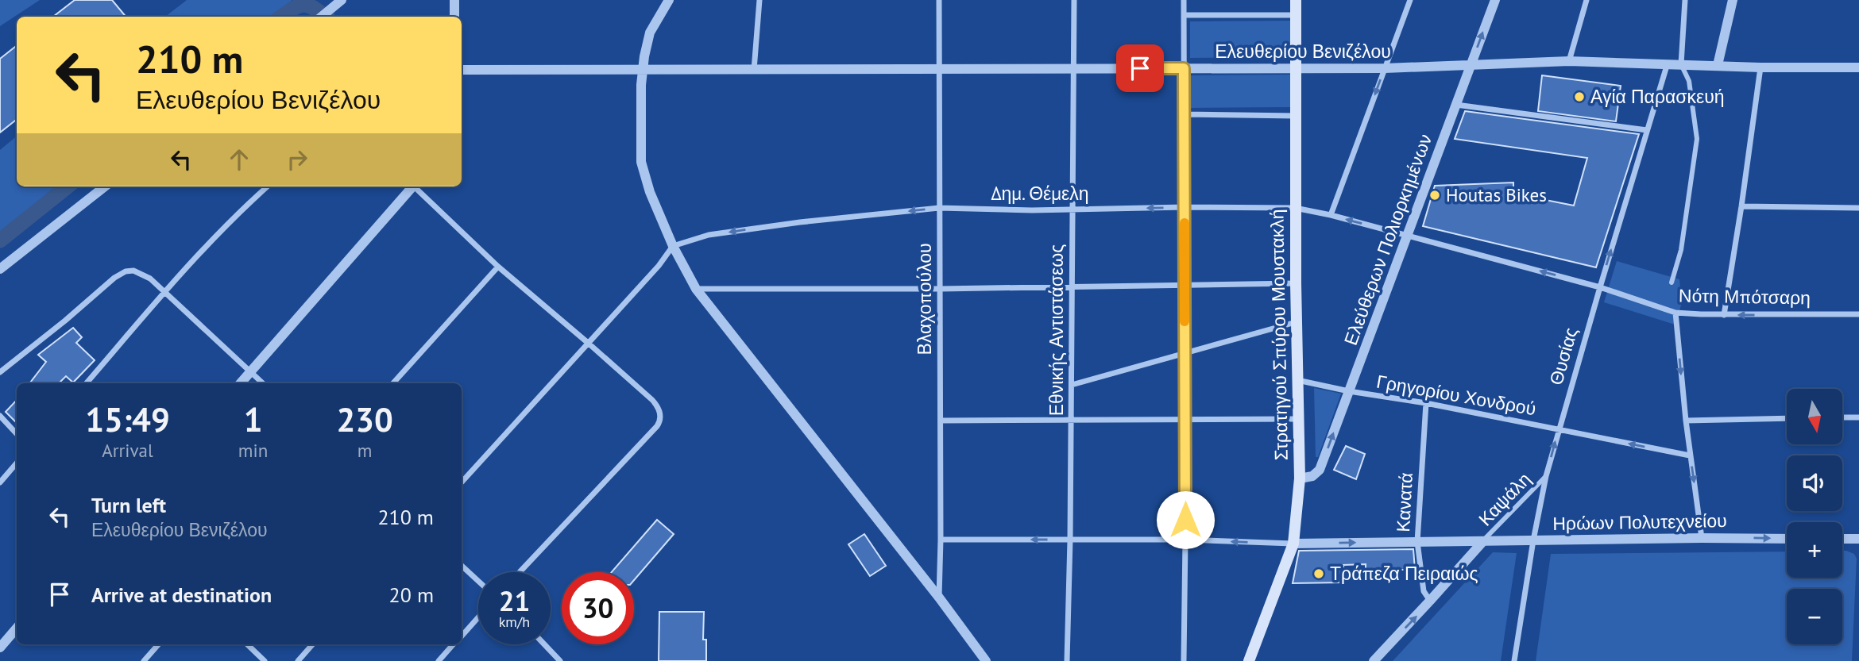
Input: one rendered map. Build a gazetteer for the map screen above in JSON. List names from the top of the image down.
{
  "streets": {
    "main road": ["Στρατηγού Σπύρου Μουστακλή"],
    "street": [
      "Ελευθερίου Βενιζέλου",
      "Δημ. Θέμελη",
      "Ελεύθερων Πολιορκημένων",
      "Νότη Μπότσαρη",
      "Βλαχοπούλου",
      "Εθνικής Αντιστάσεως",
      "Θυσίας",
      "Γρηγορίου Χονδρού",
      "Καψάλη",
      "Κανατά",
      "Ηρώων Πολυτεχνείου"
    ]
  },
  "crossings": [
    ["Ελευθερίου Βενιζέλου", "Ελεύθερων Πολιορκημένων"],
    ["Ελευθερίου Βενιζέλου", "Βλαχοπούλου"],
    ["Ελευθερίου Βενιζέλου", "Εθνικής Αντιστάσεως"],
    ["Ελευθερίου Βενιζέλου", "Στρατηγού Σπύρου Μουστακλή"],
    ["Ελευθερίου Βενιζέλου", "Θυσίας"],
    ["Δημ. Θέμελη", "Ελεύθερων Πολιορκημένων"],
    ["Δημ. Θέμελη", "Νότη Μπότσαρη"],
    ["Δημ. Θέμελη", "Βλαχοπούλου"],
    ["Δημ. Θέμελη", "Εθνικής Αντιστάσεως"],
    ["Δημ. Θέμελη", "Στρατηγού Σπύρου Μουστακλή"],
    ["Ελεύθερων Πολιορκημένων", "Νότη Μπότσαρη"],
    ["Ελεύθερων Πολιορκημένων", "Στρατηγού Σπύρου Μουστακλή"],
    ["Ελεύθερων Πολιορκημένων", "Γρηγορίου Χονδρού"],
    ["Νότη Μπότσαρη", "Θυσίας"],
    ["Στρατηγού Σπύρου Μουστακλή", "Γρηγορίου Χονδρού"],
    ["Στρατηγού Σπύρου Μουστακλή", "Ηρώων Πολυτεχνείου"],
    ["Θυσίας", "Γρηγορίου Χονδρού"],
    ["Θυσίας", "Καψάλη"],
    ["Θυσίας", "Ηρώων Πολυτεχνείου"],
    ["Γρηγορίου Χονδρού", "Κανατά"],
    ["Καψάλη", "Ηρώων Πολυτεχνείου"],
    ["Κανατά", "Ηρώων Πολυτεχνείου"]
  ],
  "one_way": ["Δημ. Θέμελη", "Νότη Μπότσαρη", "Ηρώων Πολυτεχνείου"],
  "places": ["Αγία Παρασκευή", "Houtas Bikes", "Τράπεζα Πειραιώς"],
  "north": "bottom",
  "page": {
    "turn": ["210 m", "Ελευθερίου Βενιζέλου"],
    "eta": [
      "15:49",
      "Arrival",
      "1",
      "min",
      "230",
      "m"
    ],
    "map_buttons": ["+", "−"],
    "list": [
      {
        "name": "Turn left",
        "note": "Ελευθερίου Βενιζέλου",
        "value": "210 m"
      },
      {
        "name": "Arrive at destination",
        "value": "20 m"
      }
    ],
    "speed": "21 km/h",
    "limit": "30"
  }
}
